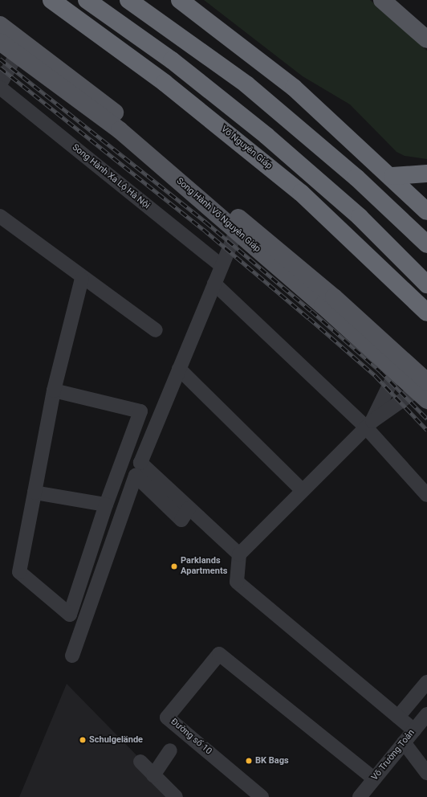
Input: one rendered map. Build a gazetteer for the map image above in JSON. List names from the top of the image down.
{
  "streets": {
    "highway": ["Võ Nguyên Giáp"],
    "main road": ["Song Hành Võ Nguyên Giáp"],
    "street": ["Song Hành Xa Lộ Hà Nội", "Đường số 10", "Võ Trường Toản"]
  },
  "crossings": [
    ["Đường số 10", "Võ Trường Toản"]
  ],
  "places": ["Parklands Apartments", "Schulgelände", "BK Bags"]
}
